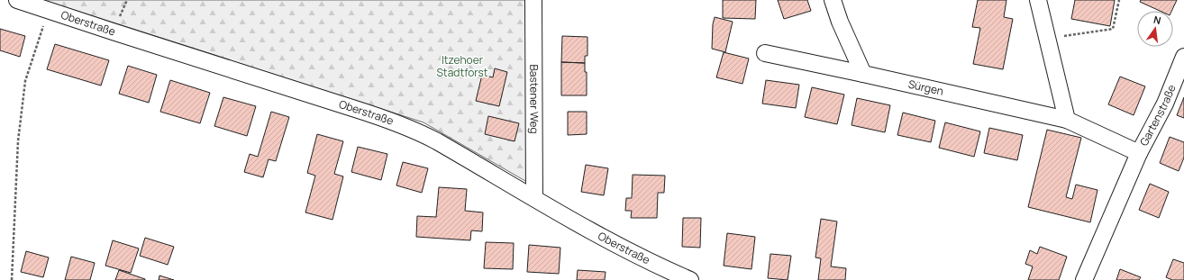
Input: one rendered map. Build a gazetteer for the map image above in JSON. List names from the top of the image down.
{
  "streets": {
    "street": [
      "Oberstraße",
      "Sürgen",
      "Bastener Weg",
      "Gartenstraße"
    ]
  },
  "crossings": [
    ["Oberstraße", "Bastener Weg"],
    ["Sürgen", "Gartenstraße"]
  ],
  "parks": ["Itzehoer Stadtforst"],
  "north": "top"
}
